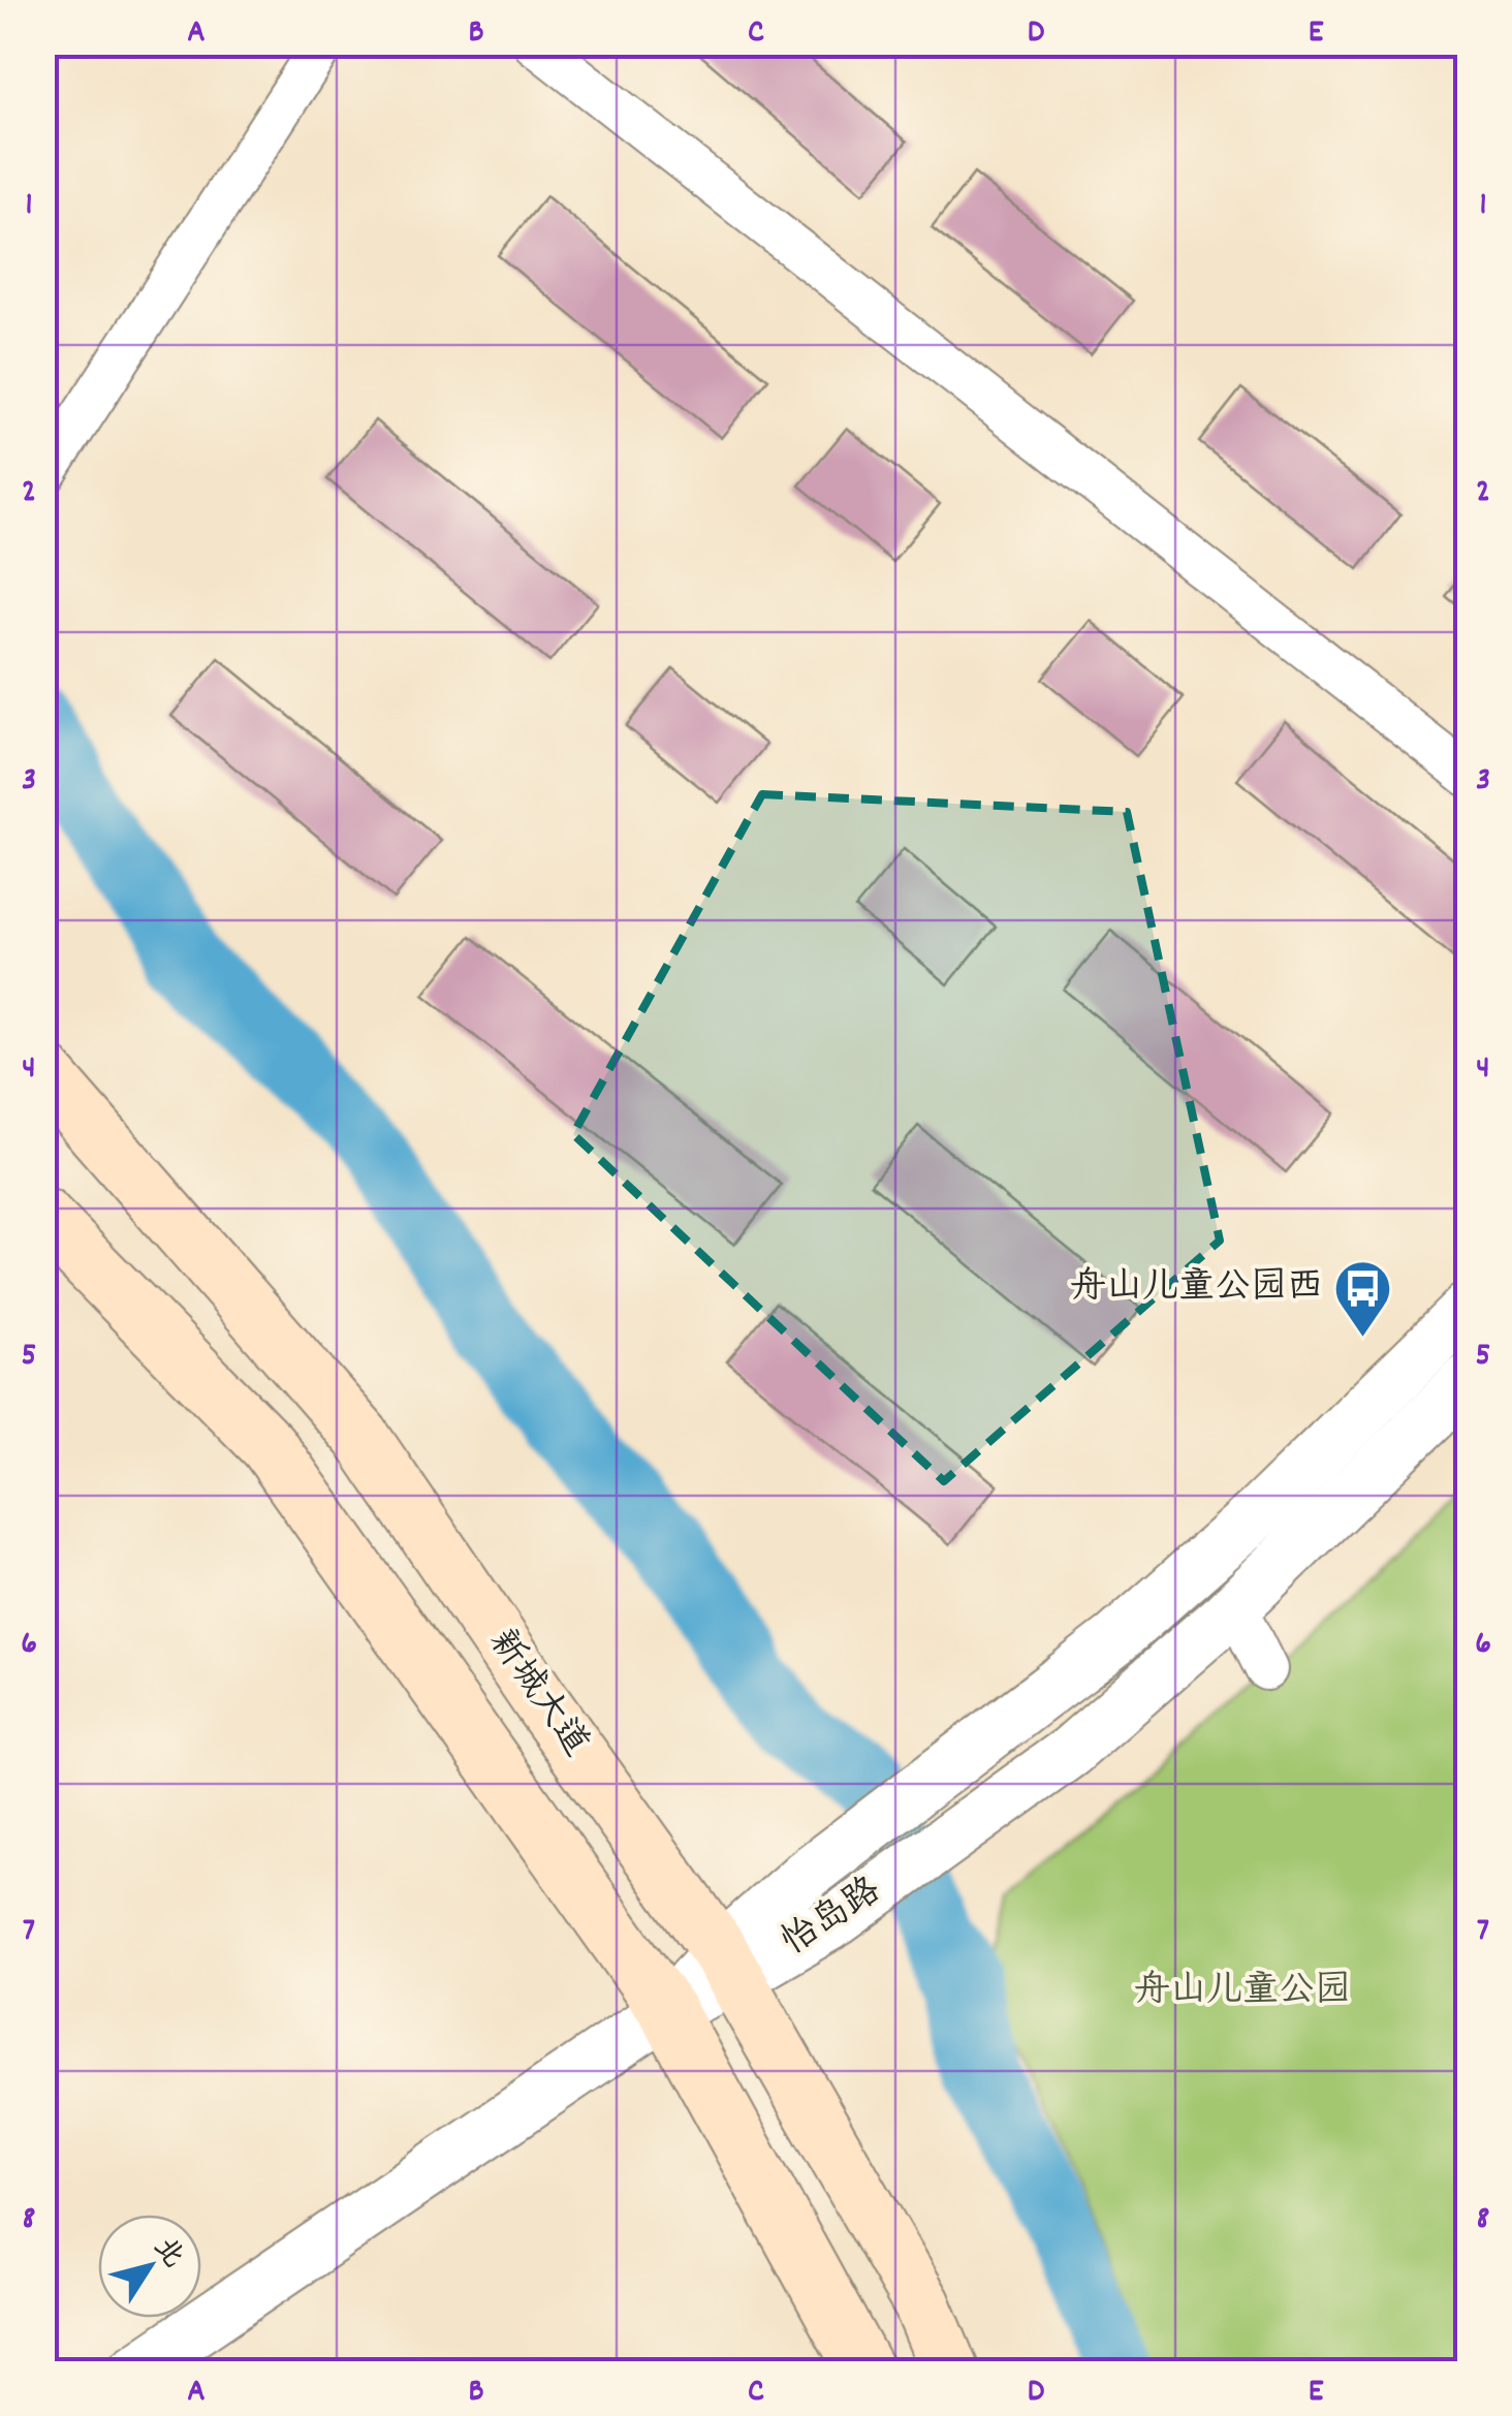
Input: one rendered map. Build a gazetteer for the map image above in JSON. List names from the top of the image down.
{
  "streets": {
    "main road": ["新城大道"],
    "street": ["怡岛路"]
  },
  "crossings": [
    ["新城大道", "怡岛路"]
  ],
  "parks": ["舟山儿童公园"],
  "places": {
    "bus stop": ["舟山儿童公园西"]
  },
  "north": "top right",
  "grid": {
    "columns": [
      "A",
      "B",
      "C",
      "D",
      "E"
    ],
    "rows": [
      "1",
      "2",
      "3",
      "4",
      "5",
      "6",
      "7",
      "8"
    ]
  }
}
